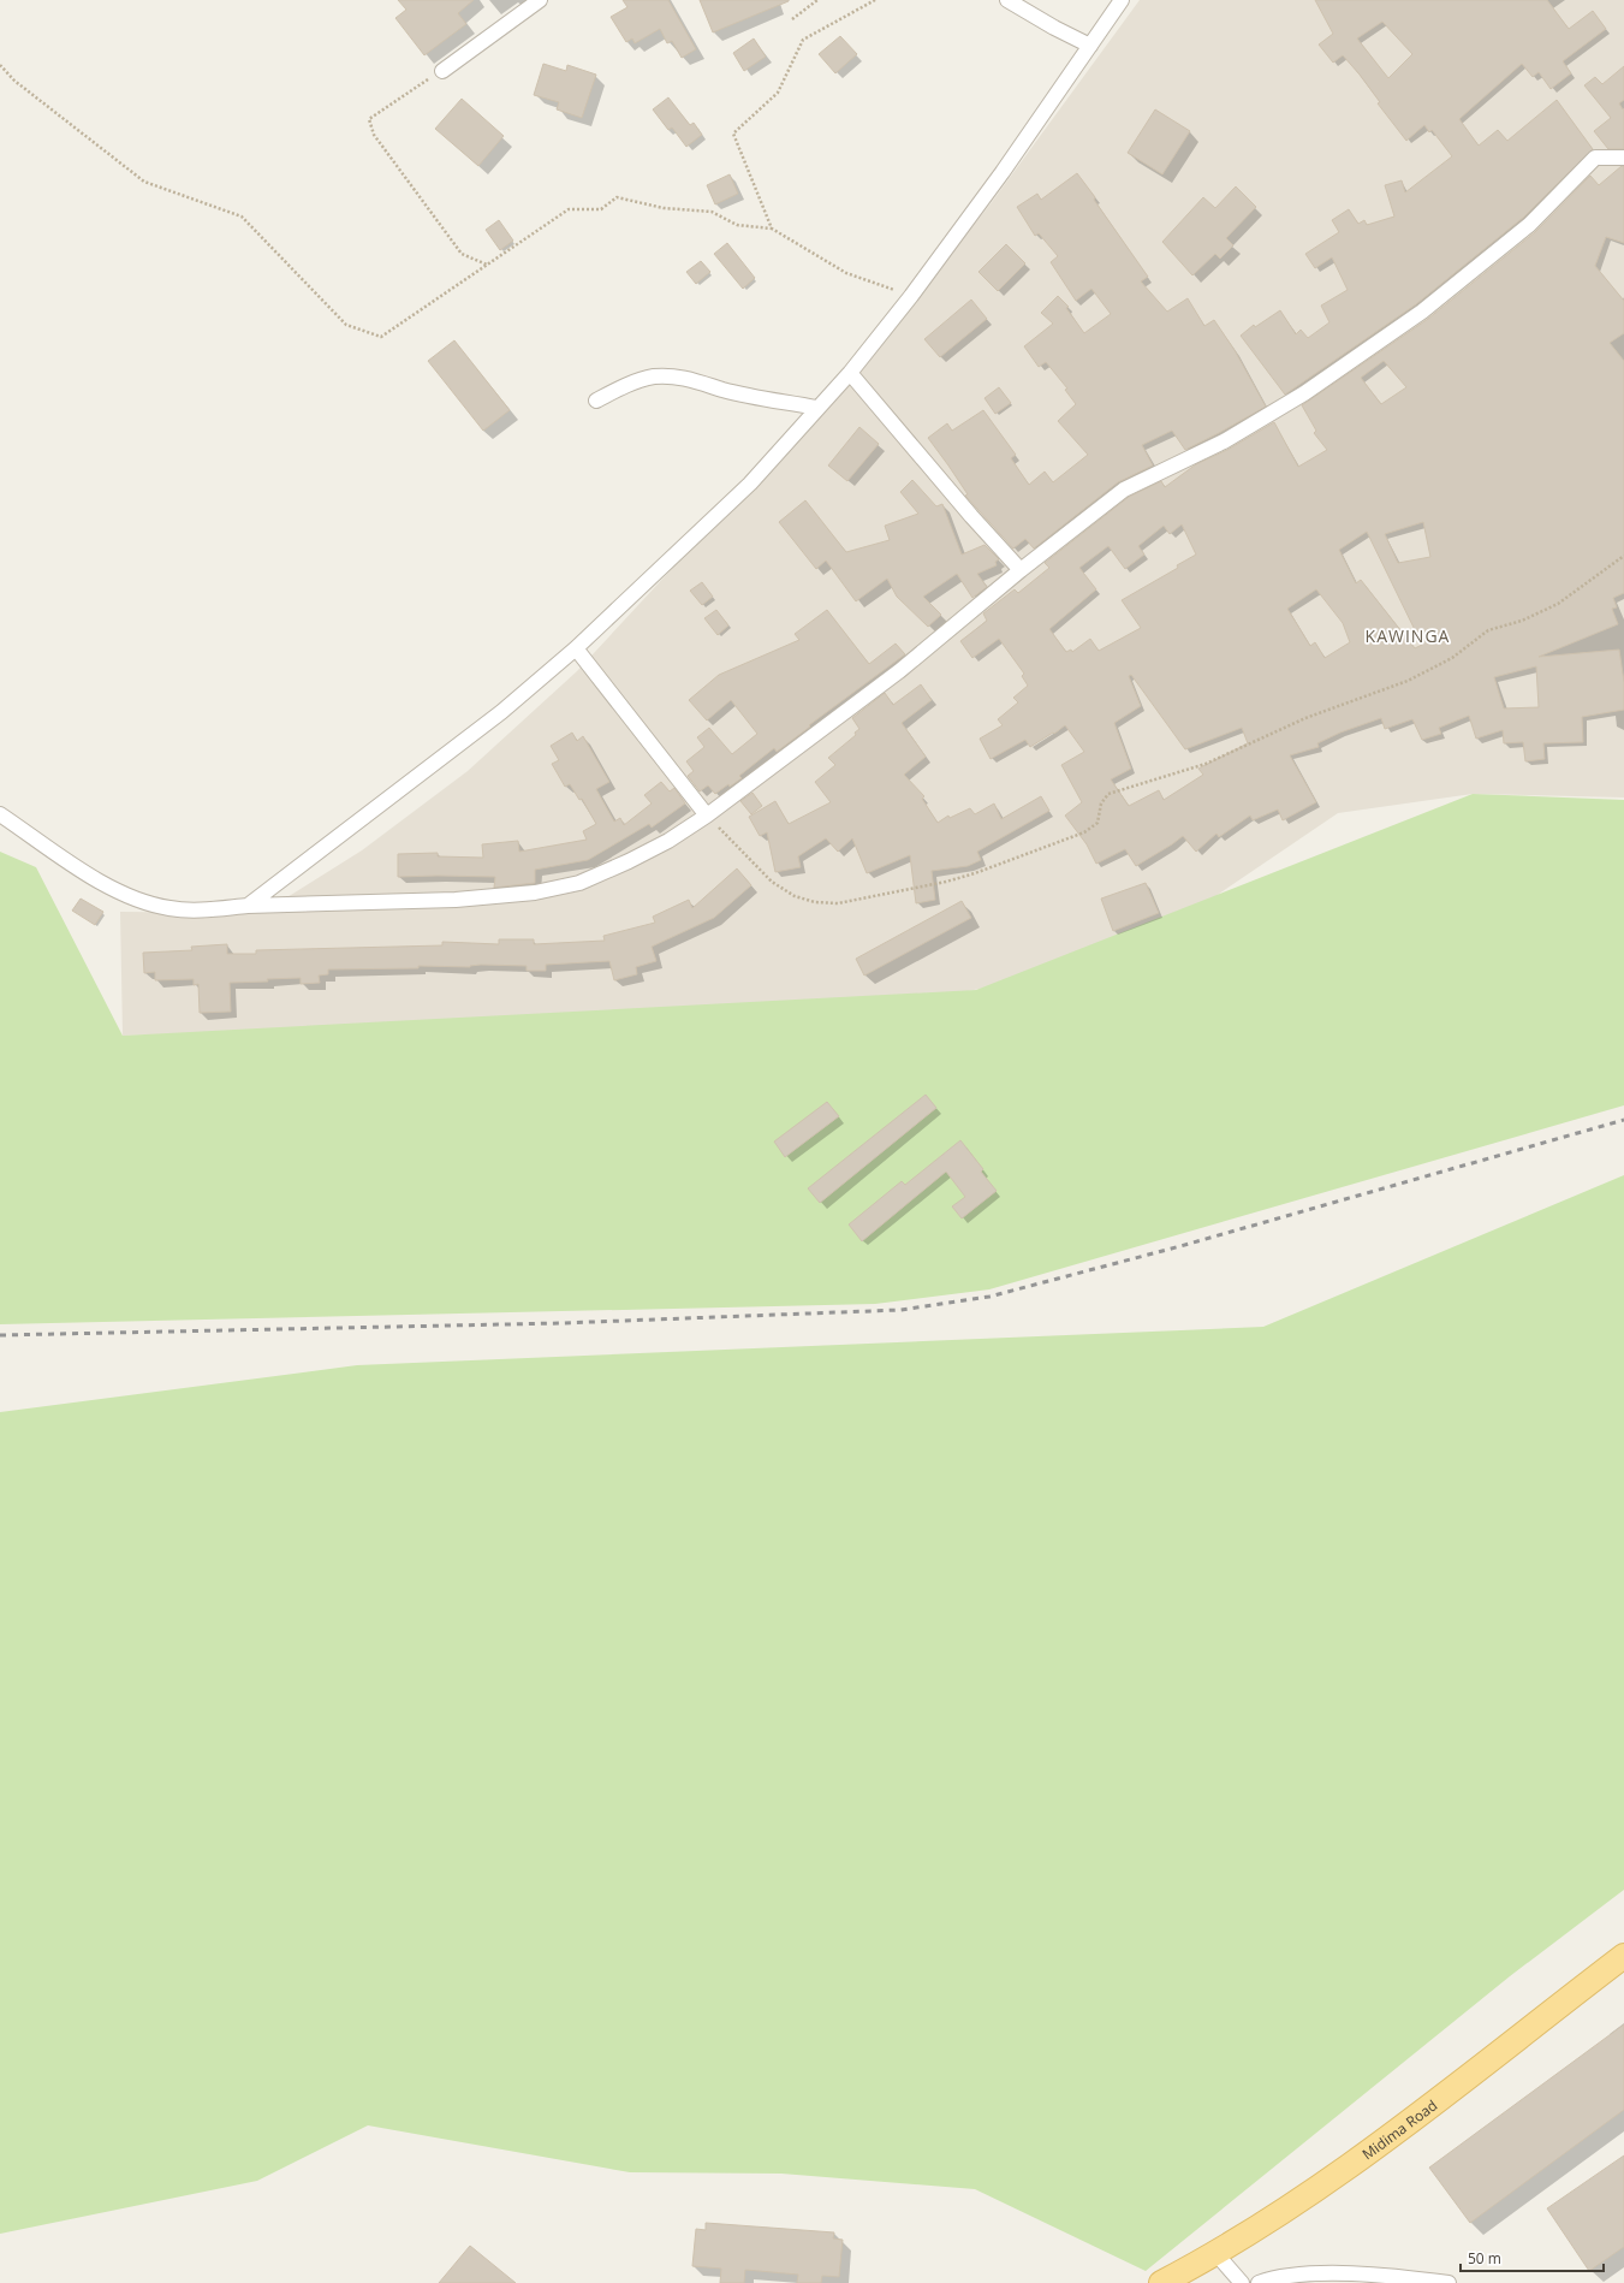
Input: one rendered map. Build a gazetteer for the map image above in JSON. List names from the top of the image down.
{
  "streets": {
    "main road": ["Midima Road"]
  },
  "districts": ["KAWINGA"],
  "scale_bar": "50 m"
}
